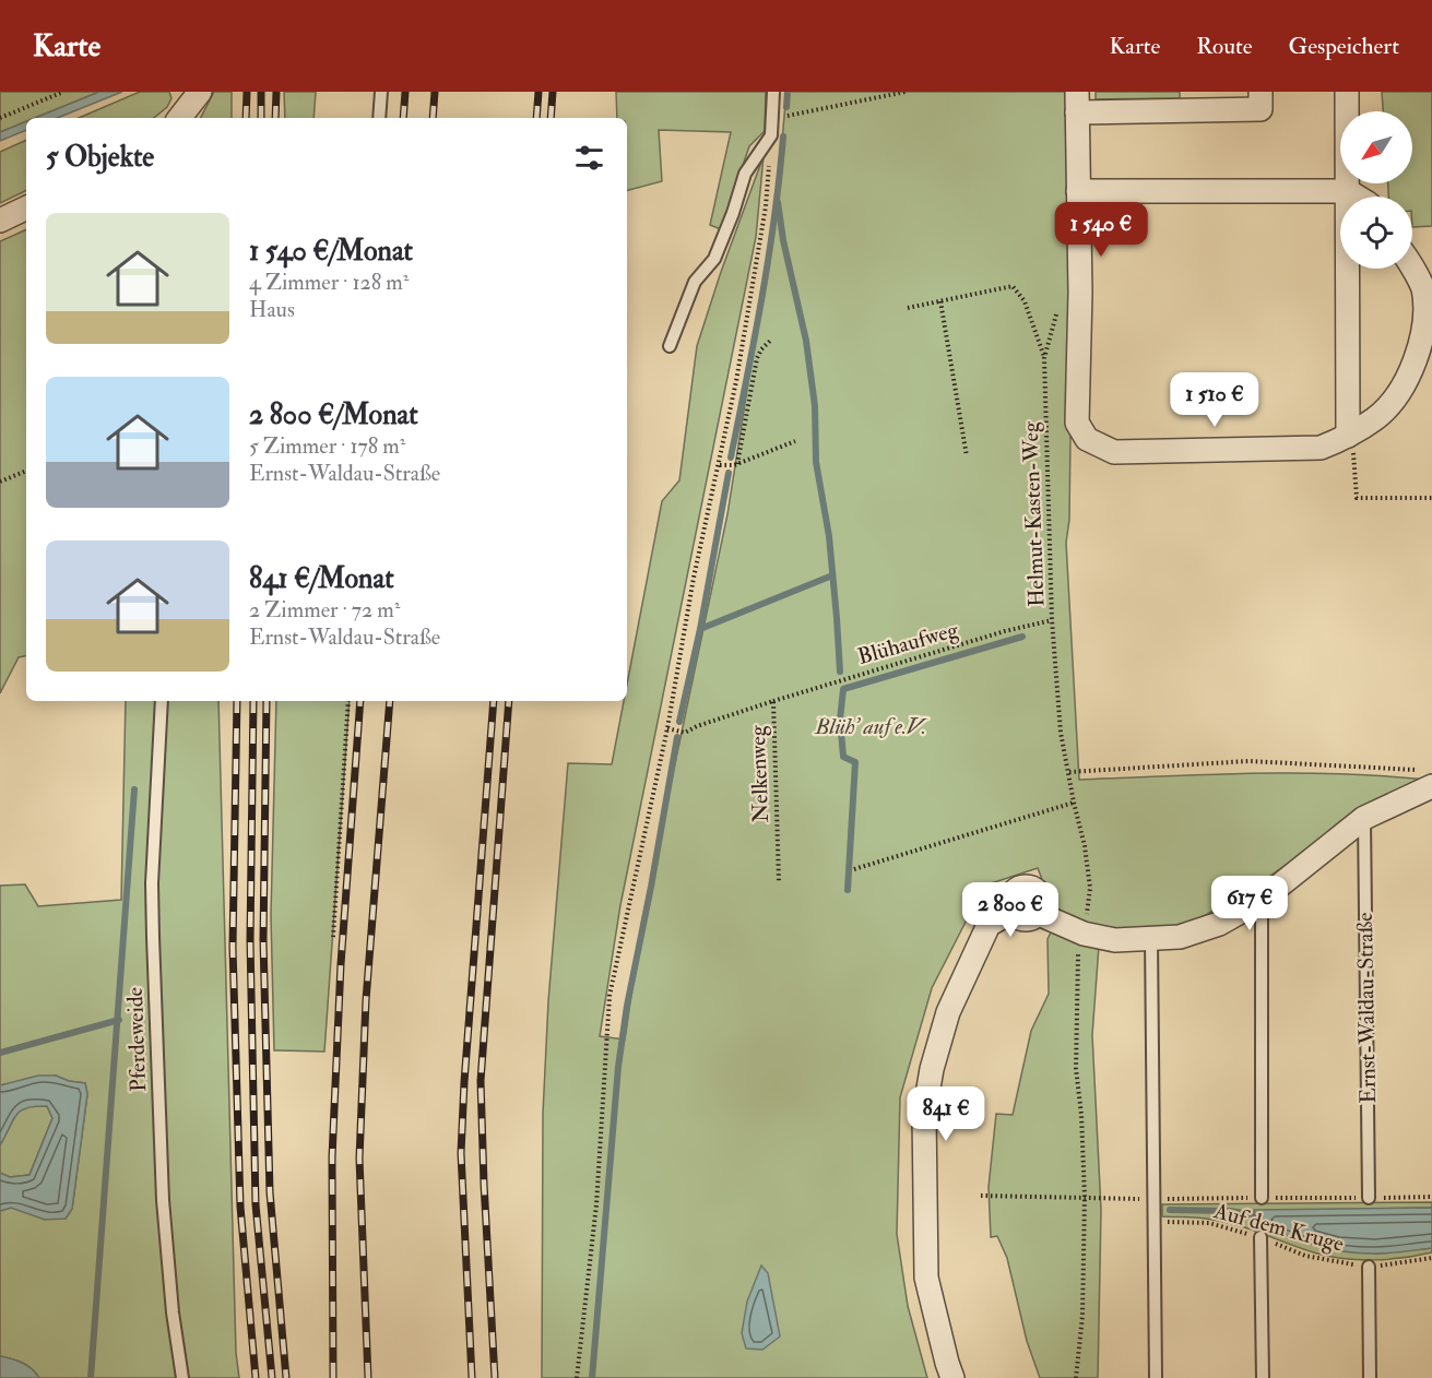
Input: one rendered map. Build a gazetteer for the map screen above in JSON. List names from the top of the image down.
{
  "streets": {
    "lane": ["Ernst-Waldau-Straße", "Pferdeweide"],
    "path": [
      "Helmut-Kasten-Weg",
      "Blühaufweg",
      "Nelkenweg",
      "Auf dem Kruge"
    ]
  },
  "crossings": [
    ["Helmut-Kasten-Weg", "Blühaufweg"],
    ["Blühaufweg", "Nelkenweg"]
  ],
  "parks": ["Blüh' auf e.V."],
  "north": "bottom left",
  "page": {
    "header": "Karte",
    "nav": ["Karte", "Route", "Gespeichert"],
    "heading": "5 Objekte",
    "list": [
      {
        "name": "1 540 €/Monat",
        "note": "4 Zimmer · 128 m² · Haus"
      },
      {
        "name": "2 800 €/Monat",
        "note": "5 Zimmer · 178 m² · Ernst-Waldau-Straße"
      },
      {
        "name": "841 €/Monat",
        "note": "2 Zimmer · 72 m² · Ernst-Waldau-Straße"
      }
    ],
    "price": [
      "1 540 €",
      "1 510 €",
      "617 €",
      "2 800 €",
      "841 €"
    ]
  }
}
